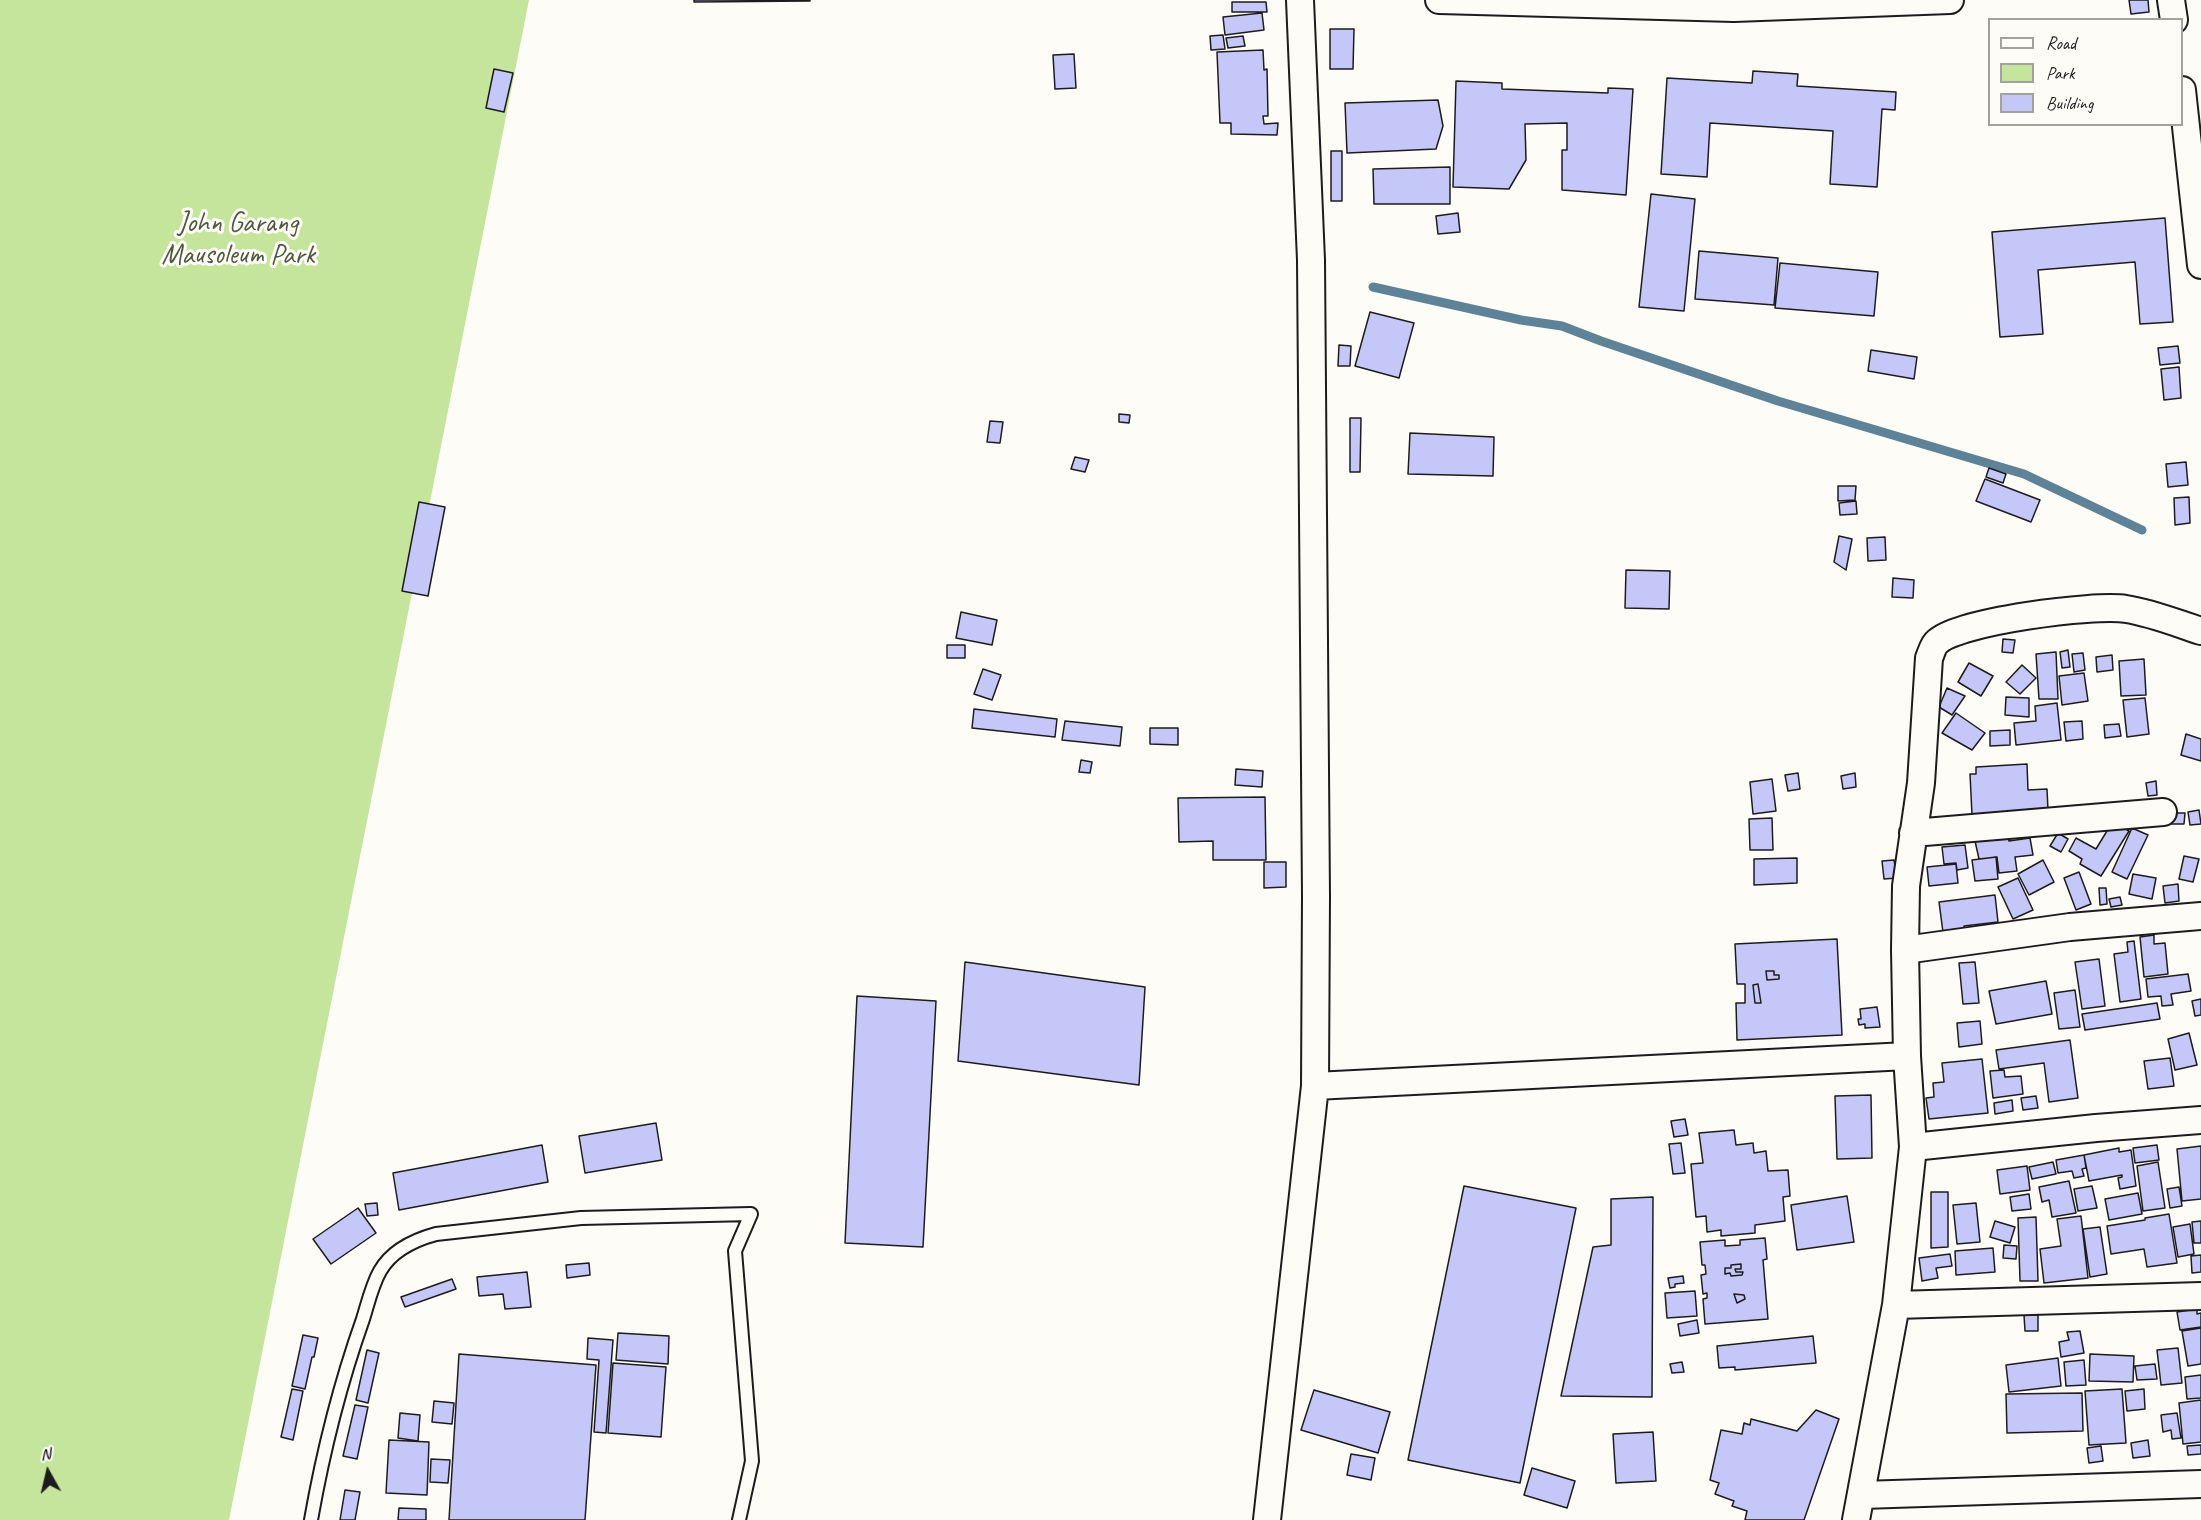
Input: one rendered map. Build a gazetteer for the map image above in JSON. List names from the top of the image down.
{
  "parks": ["John Garang Mausoleum Park"],
  "legend": ["Road", "Park", "Building"],
  "north": "top"
}
